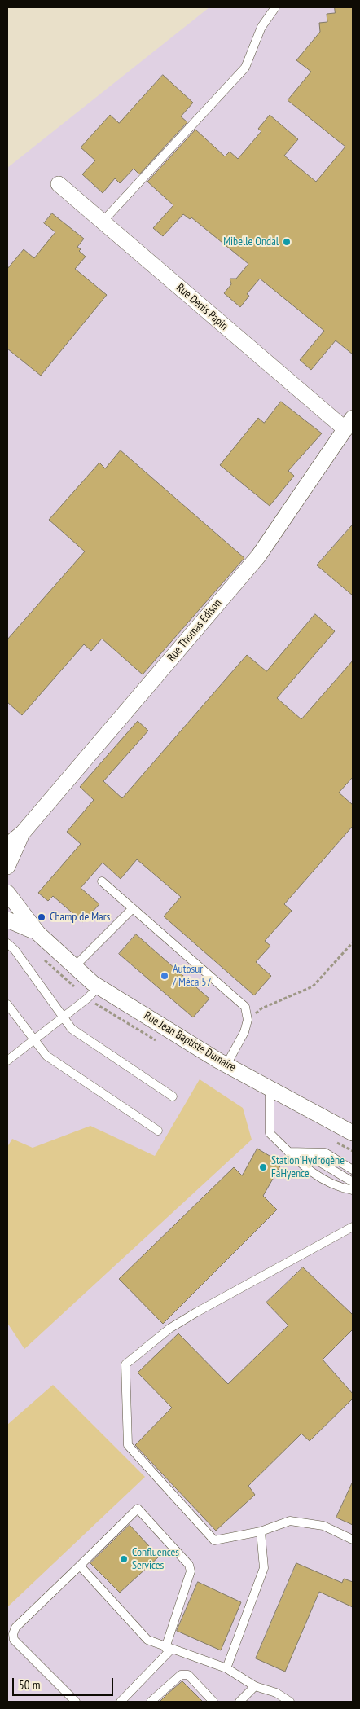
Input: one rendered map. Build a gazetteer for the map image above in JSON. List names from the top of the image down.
{
  "streets": {
    "street": ["Rue Denis Papin", "Rue Thomas Edison", "Rue Jean Baptiste Dumaire"]
  },
  "crossings": [
    ["Rue Denis Papin", "Rue Thomas Edison"]
  ],
  "places": [
    "Mibelle Ondal",
    "Champ de Mars",
    "Autosur / Méca 57",
    "Station Hydrogène FaHyence",
    "Confluences Services"
  ],
  "scale_bar": "50 m"
}
